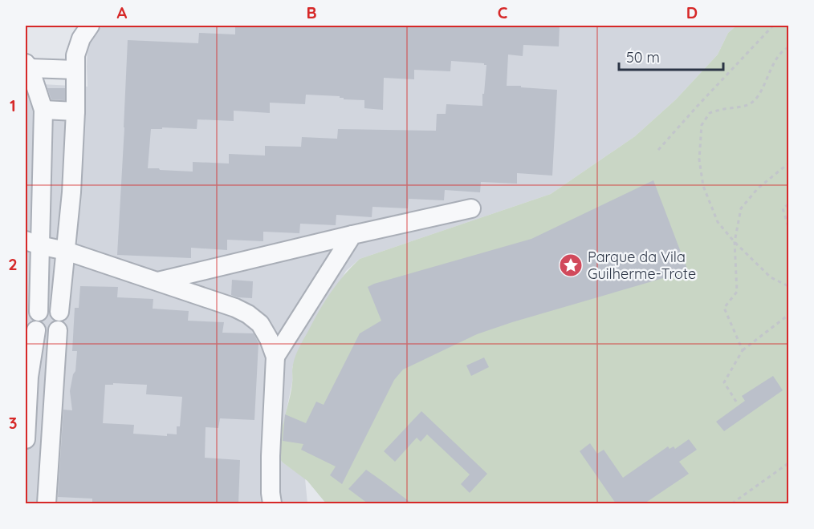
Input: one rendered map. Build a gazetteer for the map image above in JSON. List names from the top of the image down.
{
  "places": {
    "place": ["Parque da Vila Guilherme-Trote"]
  },
  "scale_bar": "50 m",
  "grid": {
    "columns": [
      "A",
      "B",
      "C",
      "D"
    ],
    "rows": ["1", "2", "3"]
  }
}
